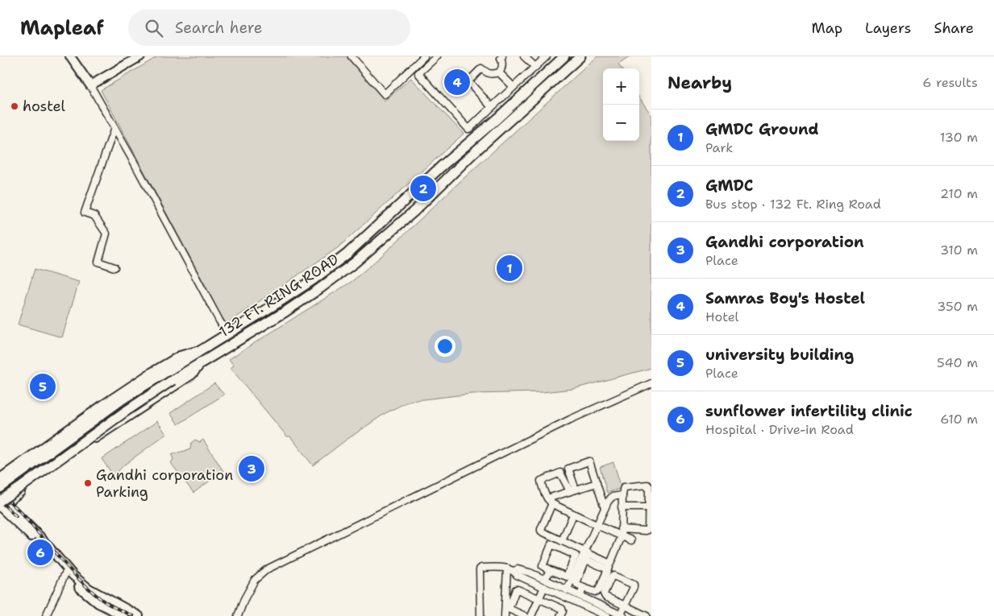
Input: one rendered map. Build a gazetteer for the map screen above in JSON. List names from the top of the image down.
{
  "streets": {
    "main road": ["132 FT. RING ROAD"]
  },
  "places": ["hostel", "Gandhi corporation Parking"],
  "page": {
    "header": "Mapleaf",
    "search": "Search here",
    "nav": ["Map", "Layers", "Share"],
    "heading": ["Nearby", "6 results"],
    "pins": [
      "4",
      "2",
      "1",
      "5",
      "3",
      "6"
    ],
    "map_buttons": ["+", "−"],
    "list": [
      {
        "mark": "1",
        "name": "GMDC Ground",
        "note": "Park",
        "value": "130 m"
      },
      {
        "mark": "2",
        "name": "GMDC",
        "note": "Bus stop · 132 Ft. Ring Road",
        "value": "210 m"
      },
      {
        "mark": "3",
        "name": "Gandhi corporation",
        "note": "Place",
        "value": "310 m"
      },
      {
        "mark": "4",
        "name": "Samras Boy's Hostel",
        "note": "Hotel",
        "value": "350 m"
      },
      {
        "mark": "5",
        "name": "university building",
        "note": "Place",
        "value": "540 m"
      },
      {
        "mark": "6",
        "name": "sunflower infertility clinic",
        "note": "Hospital · Drive-in Road",
        "value": "610 m"
      }
    ]
  }
}
